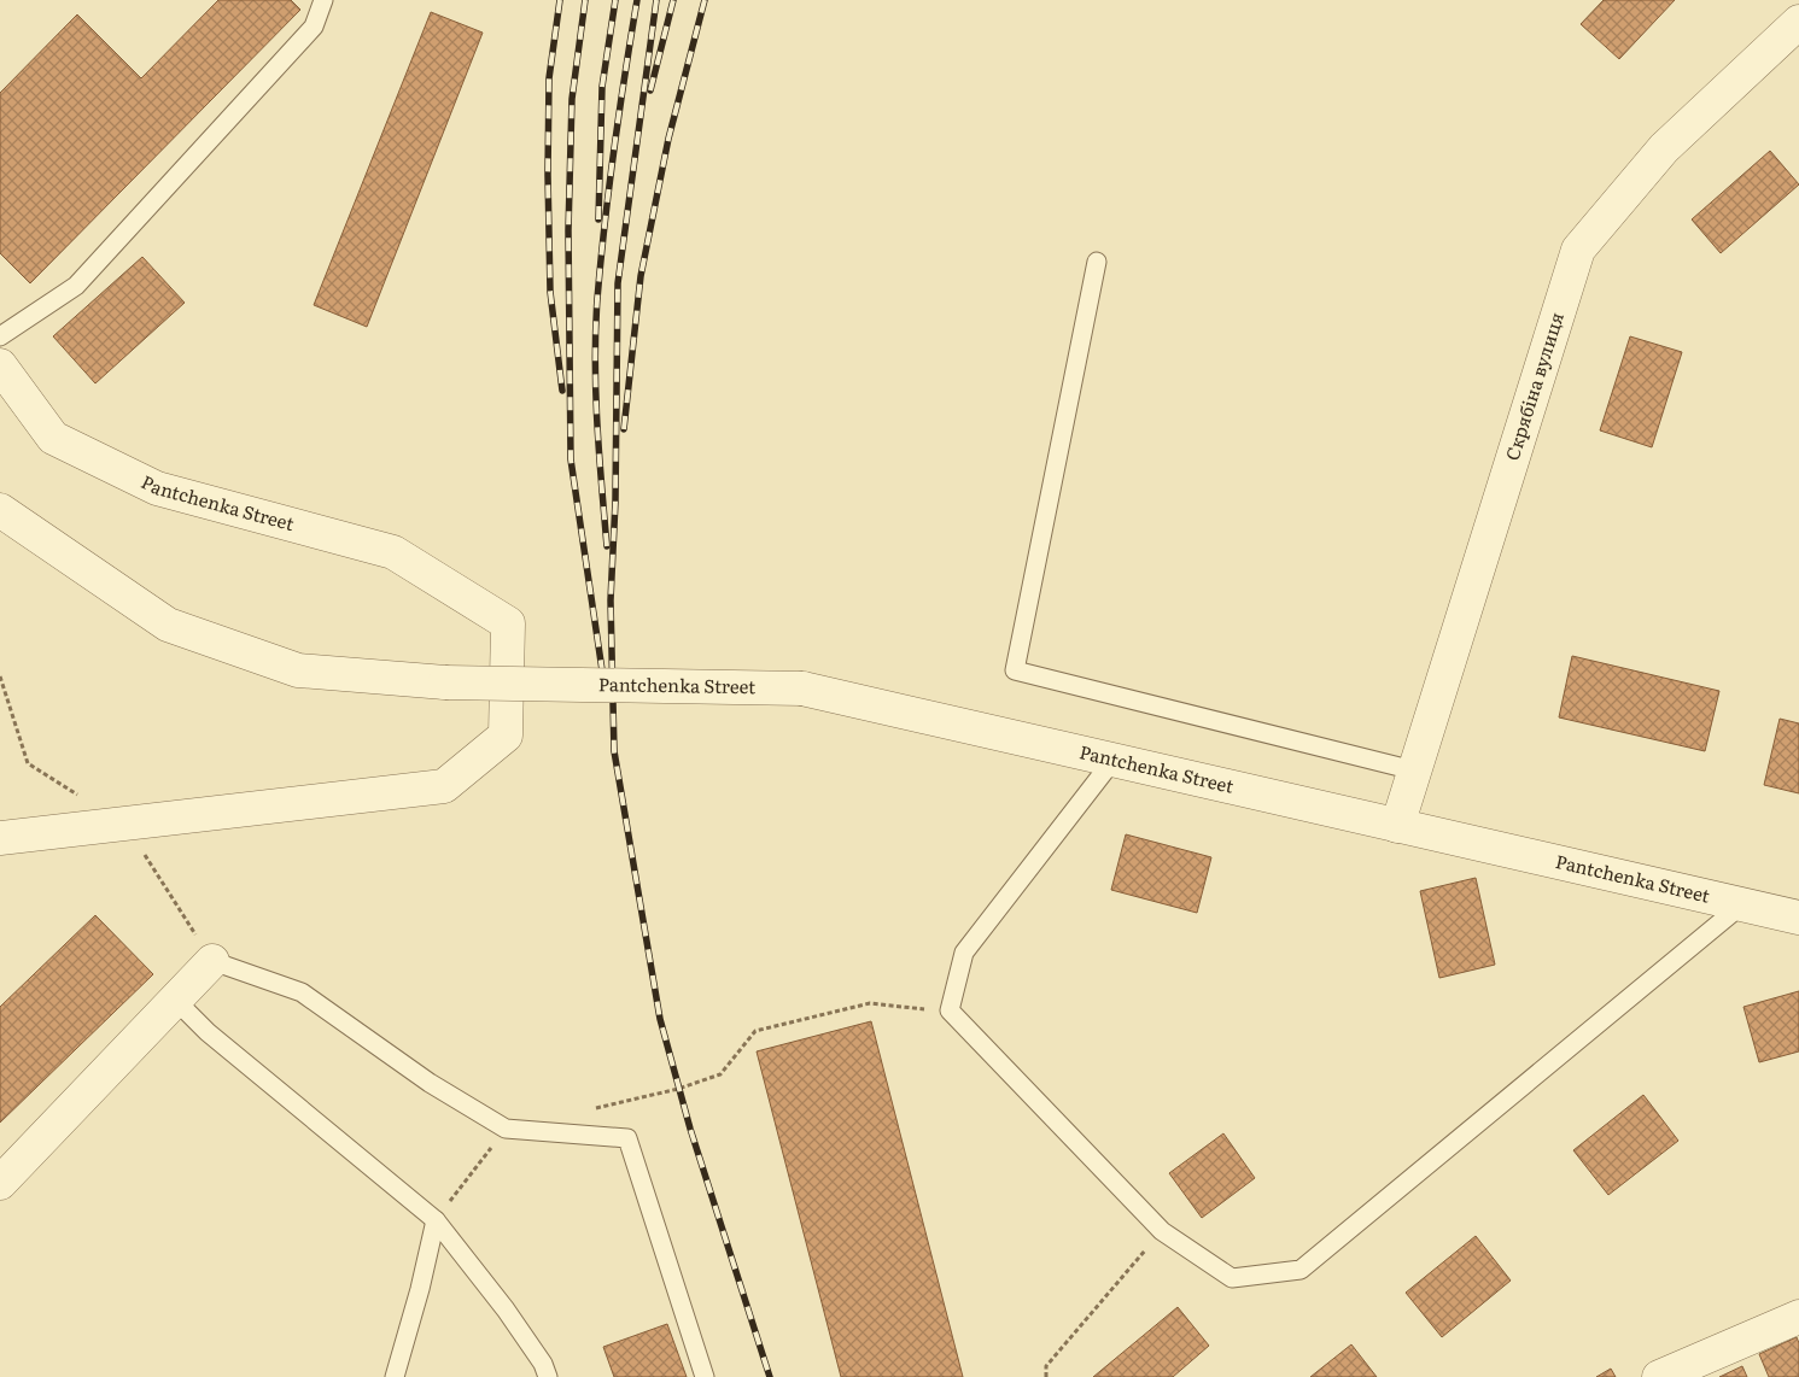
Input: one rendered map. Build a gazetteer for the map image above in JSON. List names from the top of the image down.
{
  "streets": {
    "street": ["Скрябіна вулиця", "Pantchenka Street"]
  },
  "crossings": [
    ["Скрябіна вулиця", "Pantchenka Street"]
  ]
}
